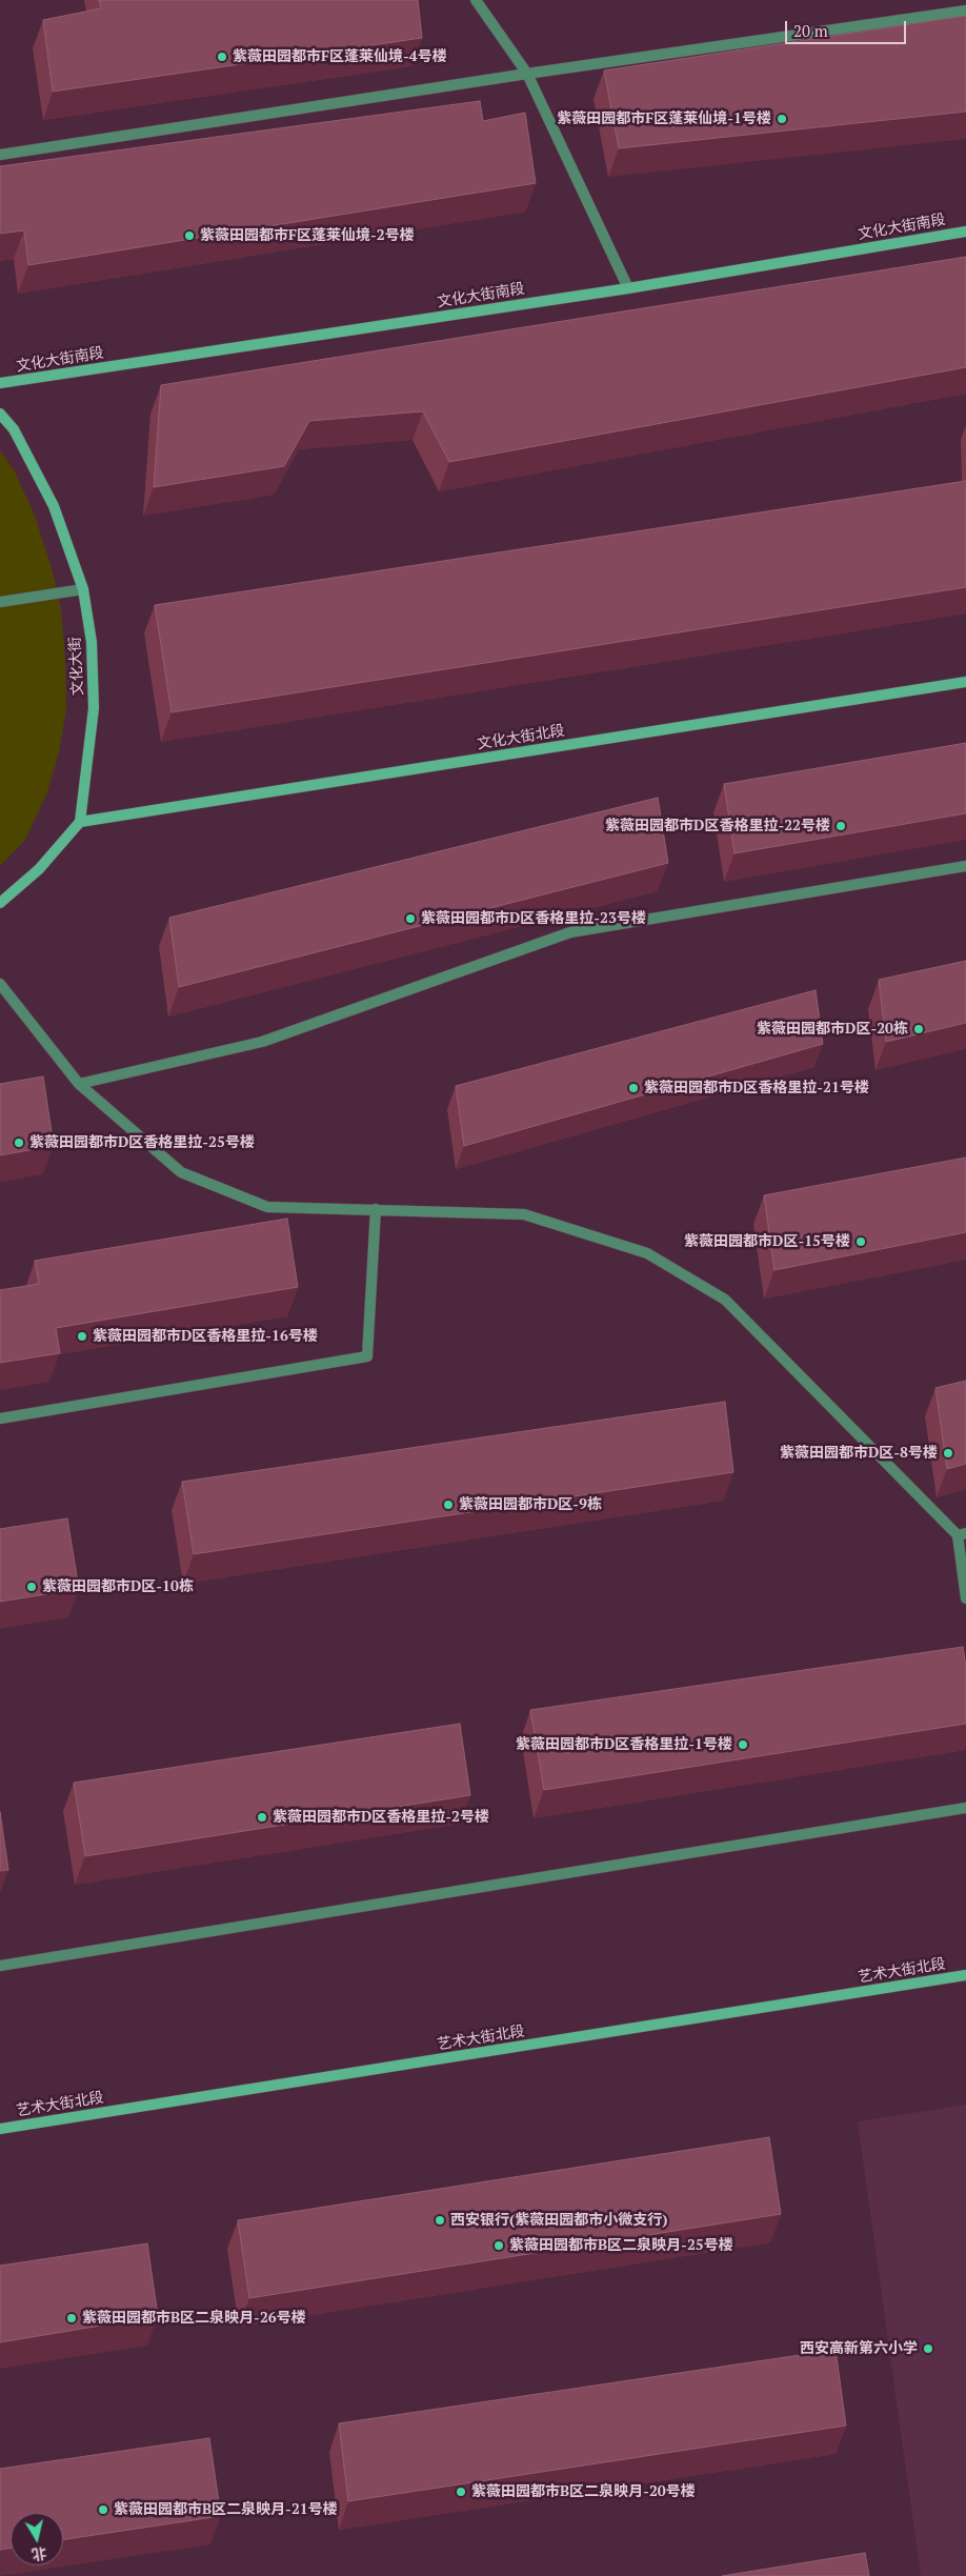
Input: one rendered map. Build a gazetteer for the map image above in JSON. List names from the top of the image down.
{
  "streets": {
    "street": [
      "文化大街南段",
      "文化大街",
      "文化大街北段",
      "艺术大街北段"
    ]
  },
  "crossings": [
    ["文化大街", "文化大街北段"]
  ],
  "places": [
    "紫薇田园都市F区蓬莱仙境-4号楼",
    "紫薇田园都市F区蓬莱仙境-1号楼",
    "紫薇田园都市F区蓬莱仙境-2号楼",
    "紫薇田园都市D区香格里拉-22号楼",
    "紫薇田园都市D区香格里拉-23号楼",
    "紫薇田园都市D区-20栋",
    "紫薇田园都市D区香格里拉-21号楼",
    "紫薇田园都市D区香格里拉-25号楼",
    "紫薇田园都市D区-15号楼",
    "紫薇田园都市D区香格里拉-16号楼",
    "紫薇田园都市D区-8号楼",
    "紫薇田园都市D区-9栋",
    "紫薇田园都市D区-10栋",
    "紫薇田园都市D区香格里拉-1号楼",
    "紫薇田园都市D区香格里拉-2号楼",
    "西安银行(紫薇田园都市小微支行)",
    "紫薇田园都市B区二泉映月-25号楼",
    "紫薇田园都市B区二泉映月-26号楼",
    "西安高新第六小学",
    "紫薇田园都市B区二泉映月-20号楼",
    "紫薇田园都市B区二泉映月-21号楼"
  ],
  "scale_bar": "20 m",
  "north": "bottom"
}
